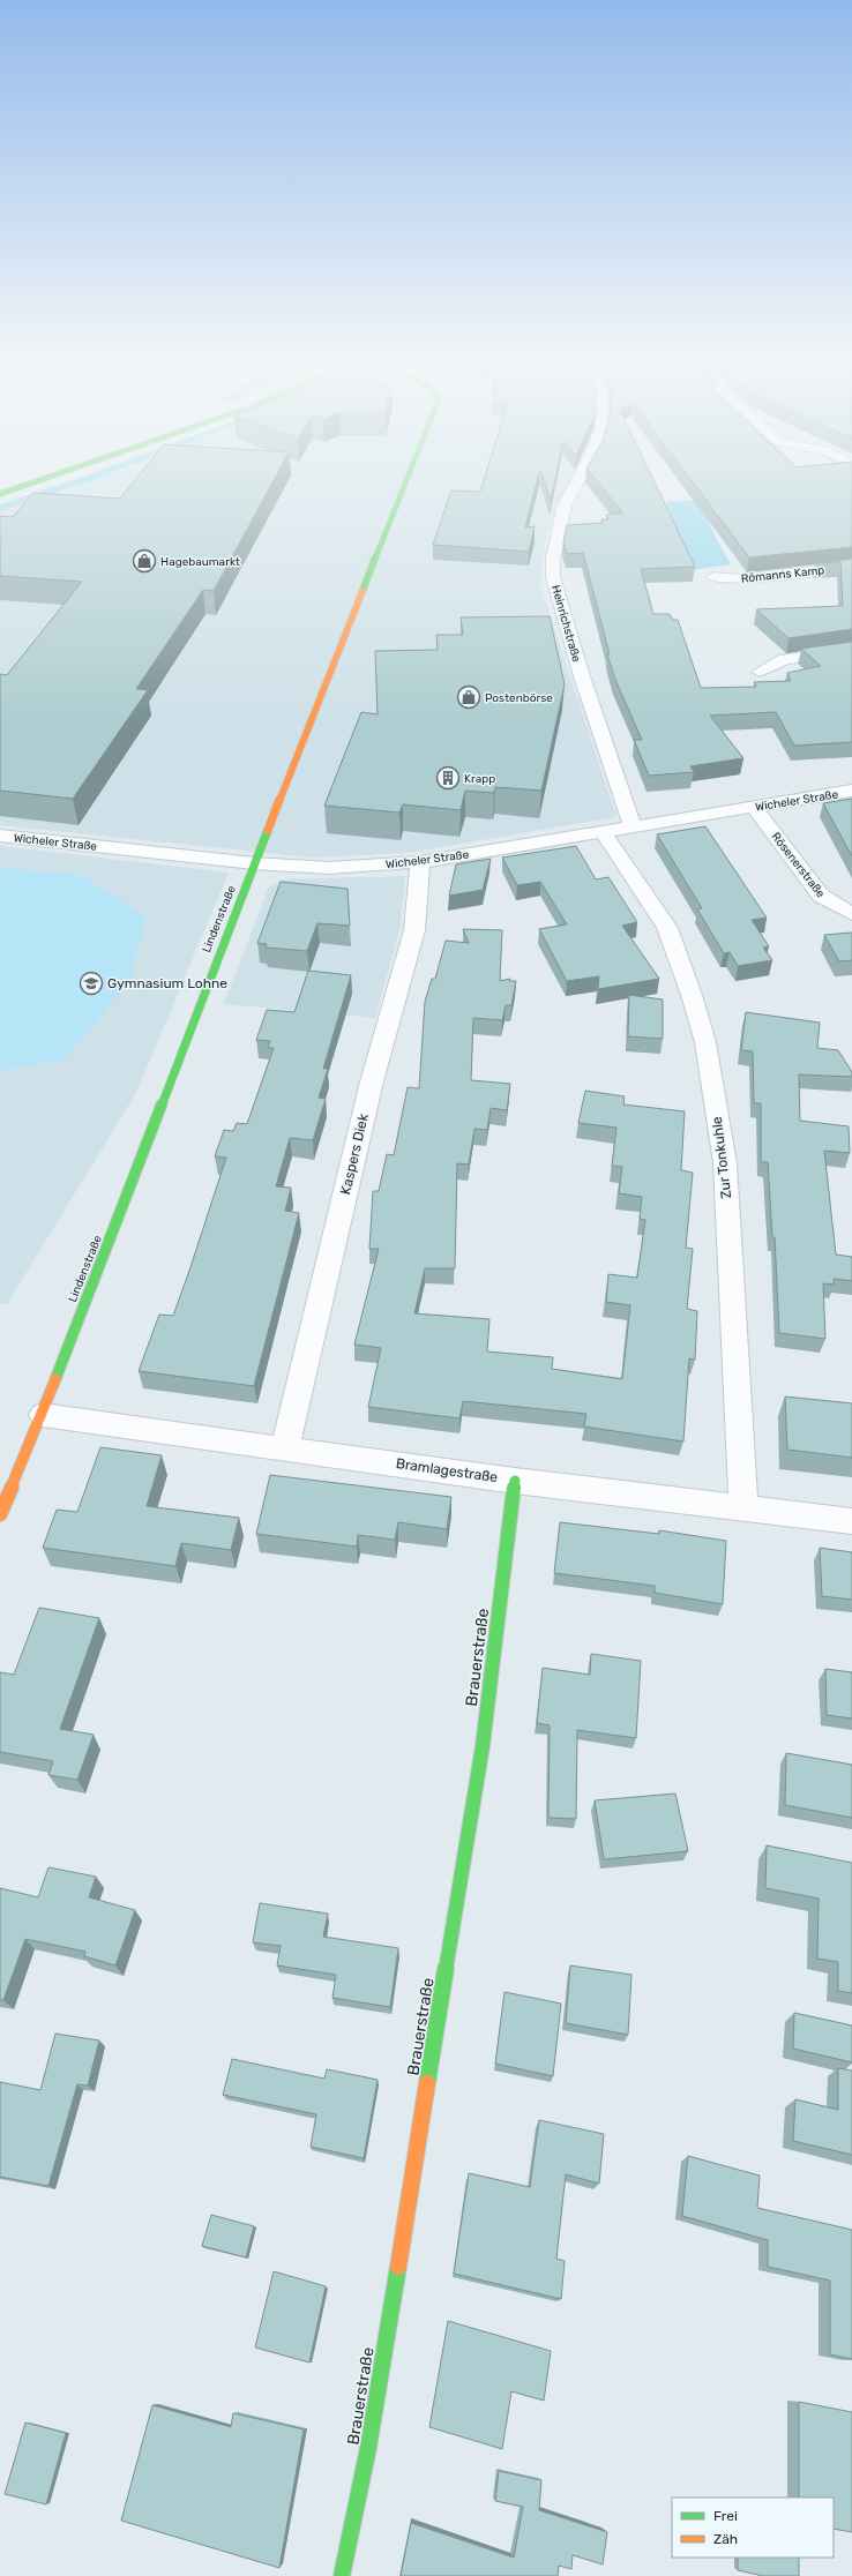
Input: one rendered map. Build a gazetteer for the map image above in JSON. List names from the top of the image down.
{
  "streets": {
    "street": [
      "Römanns Kamp",
      "Heinrichstraße",
      "Wicheler Straße",
      "Rösenerstraße",
      "Lindenstraße",
      "Kaspers Diek",
      "Zur Tonkuhle",
      "Bramlagestraße",
      "Brauerstraße"
    ]
  },
  "crossings": [
    ["Heinrichstraße", "Wicheler Straße"],
    ["Wicheler Straße", "Rösenerstraße"],
    ["Wicheler Straße", "Lindenstraße"],
    ["Wicheler Straße", "Kaspers Diek"],
    ["Wicheler Straße", "Zur Tonkuhle"],
    ["Lindenstraße", "Bramlagestraße"],
    ["Kaspers Diek", "Bramlagestraße"],
    ["Zur Tonkuhle", "Bramlagestraße"],
    ["Bramlagestraße", "Brauerstraße"]
  ],
  "places": {
    "shop": ["Hagebaumarkt", "Postenbörse"],
    "building": ["Krapp"],
    "school or university": ["Gymnasium Lohne"]
  },
  "legend": ["Frei", "Zäh"]
}
